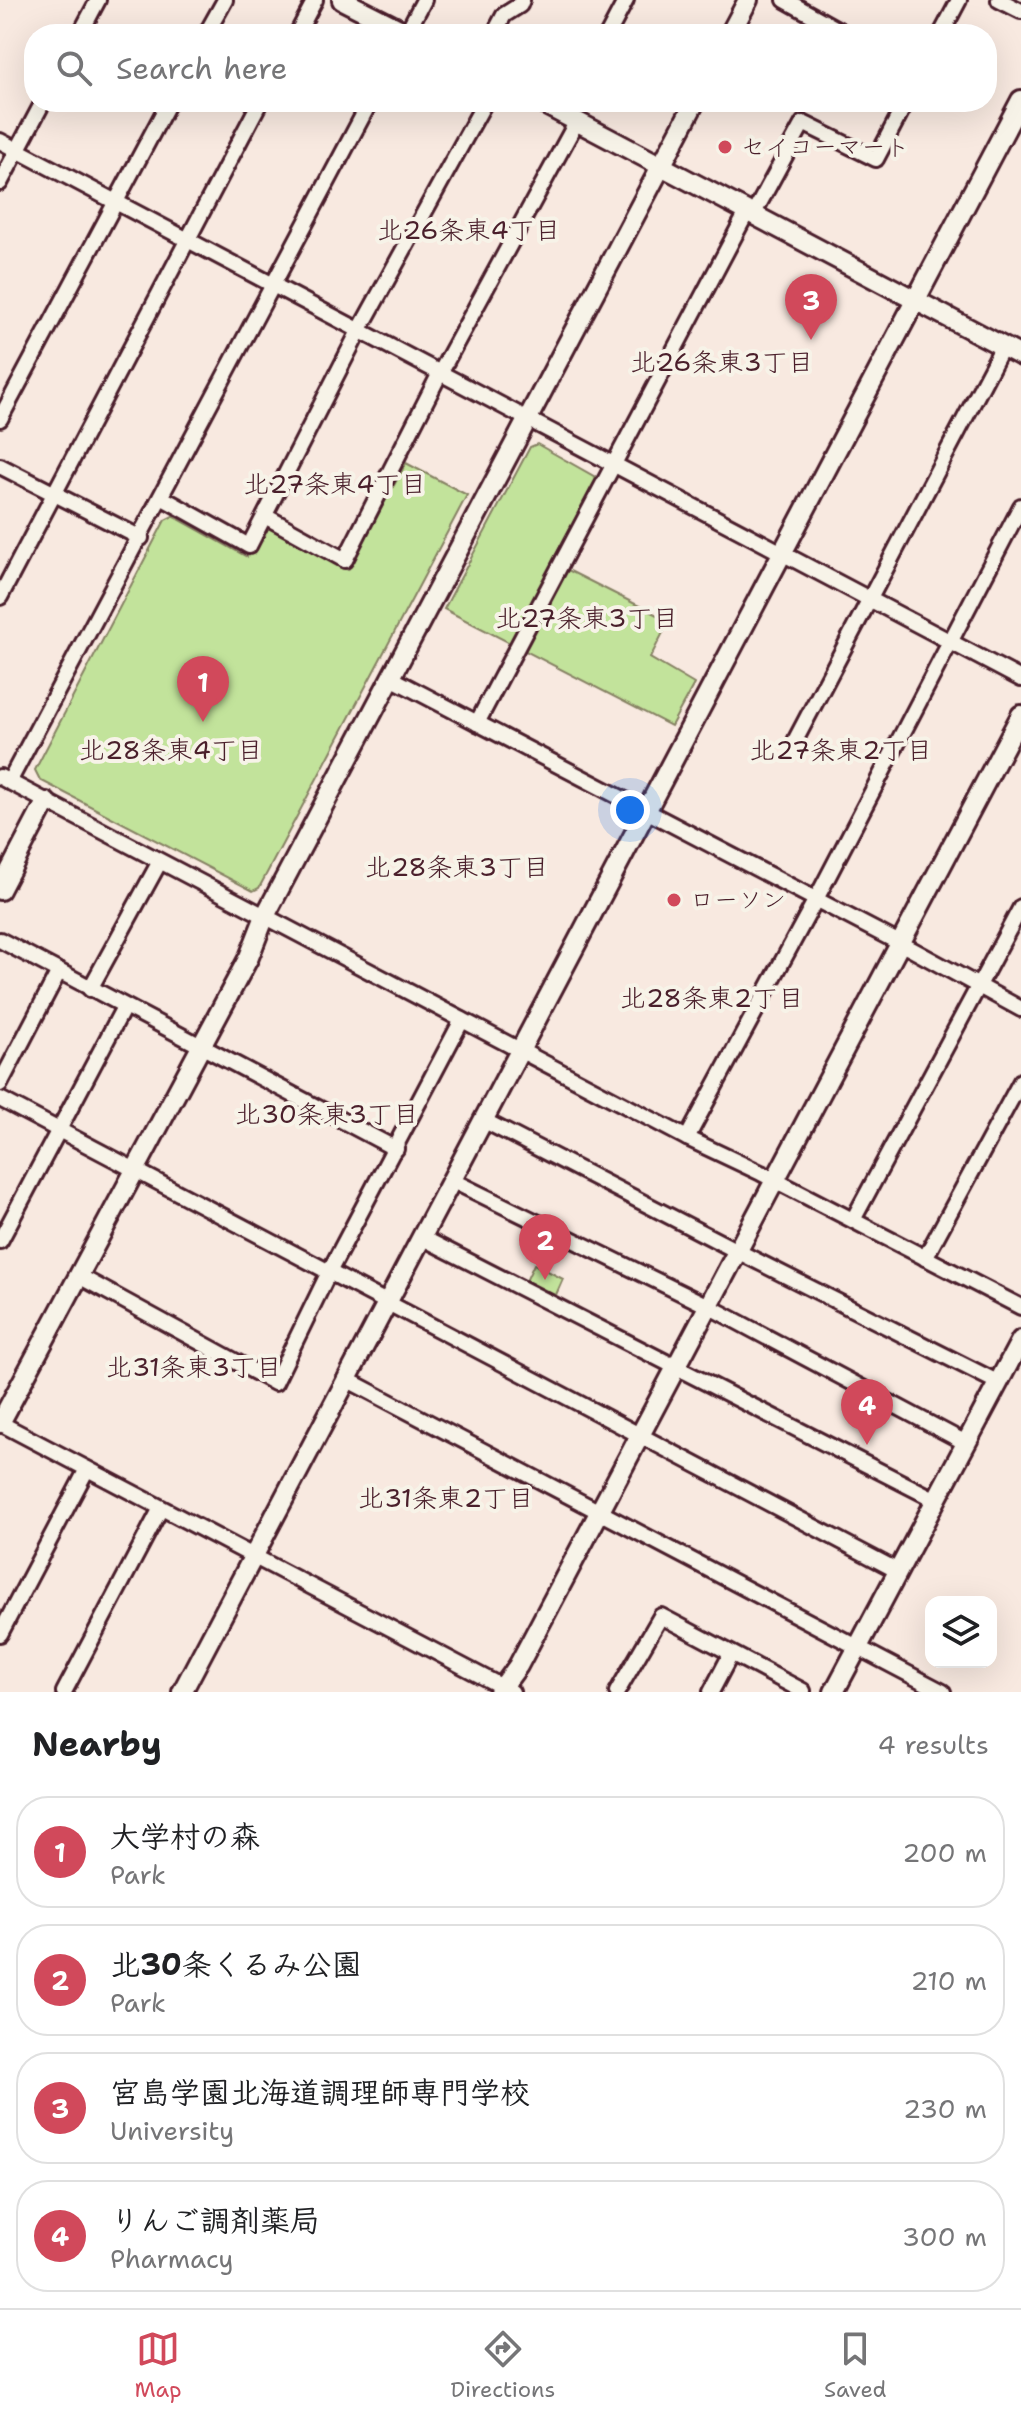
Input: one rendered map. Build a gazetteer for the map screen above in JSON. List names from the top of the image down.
{
  "districts": [
    "北26条東4丁目",
    "北26条東3丁目",
    "北27条東4丁目",
    "北27条東3丁目",
    "北28条東4丁目",
    "北27条東2丁目",
    "北28条東3丁目",
    "北28条東2丁目",
    "北30条東3丁目",
    "北31条東3丁目",
    "北31条東2丁目"
  ],
  "places": ["セイコーマート", "ローソン"],
  "page": {
    "search": "Search here",
    "pins": [
      "3",
      "1",
      "2",
      "4"
    ],
    "heading": ["Nearby", "4 results"],
    "list": [
      {
        "mark": "1",
        "name": "大学村の森",
        "note": "Park",
        "value": "200 m"
      },
      {
        "mark": "2",
        "name": "北30条くるみ公園",
        "note": "Park",
        "value": "210 m"
      },
      {
        "mark": "3",
        "name": "宮島学園北海道調理師専門学校",
        "note": "University",
        "value": "230 m"
      },
      {
        "mark": "4",
        "name": "りんご調剤薬局",
        "note": "Pharmacy",
        "value": "300 m"
      }
    ],
    "nav": ["Map", "Directions", "Saved"]
  }
}
